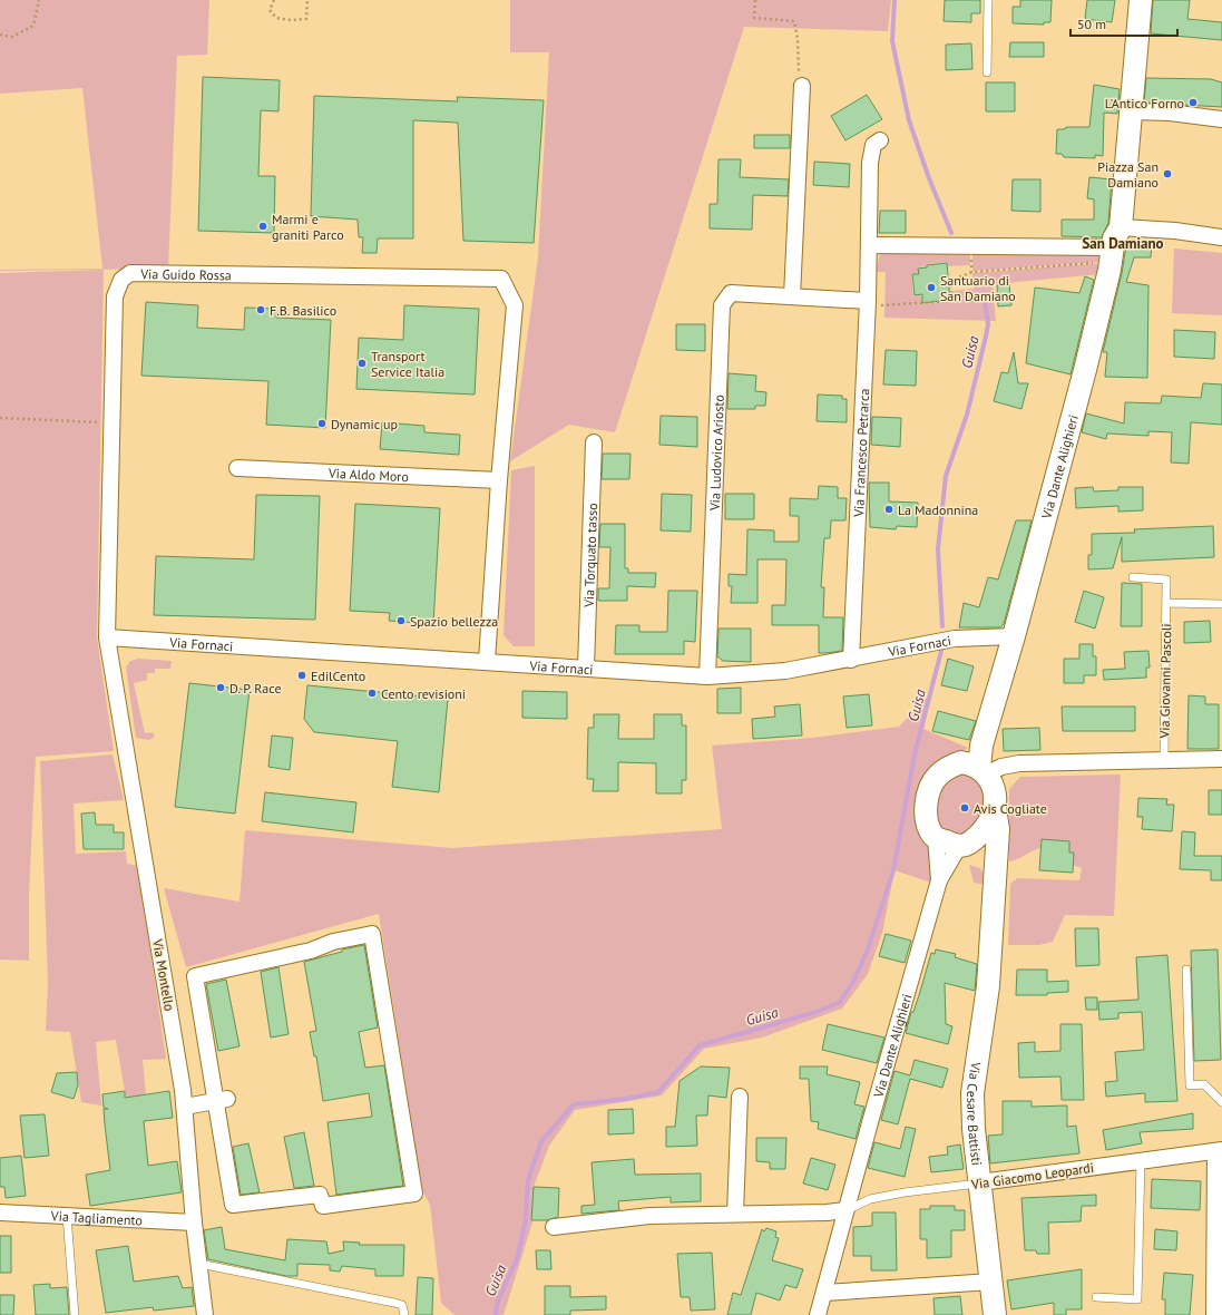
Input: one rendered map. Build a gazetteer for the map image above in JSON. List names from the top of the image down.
{
  "streets": {
    "street": [
      "Via Guido Rossa",
      "Via Ludovico Ariosto",
      "Via Francesco Petrarca",
      "Via Dante Alighieri",
      "Via Aldo Moro",
      "Via Torquato tasso",
      "Via Fornaci",
      "Via Montello",
      "Via Cesare Battisti",
      "Via Giacomo Leopardi",
      "Via Tagliamento"
    ],
    "lane": ["Via Giovanni Pascoli"]
  },
  "crossings": [
    ["Via Guido Rossa", "Via Aldo Moro"],
    ["Via Guido Rossa", "Via Fornaci"],
    ["Via Guido Rossa", "Via Montello"],
    ["Via Ludovico Ariosto", "Via Francesco Petrarca"],
    ["Via Ludovico Ariosto", "Via Fornaci"],
    ["Via Francesco Petrarca", "Via Fornaci"],
    ["Via Dante Alighieri", "Via Fornaci"],
    ["Via Dante Alighieri", "Via Cesare Battisti"],
    ["Via Dante Alighieri", "Via Giacomo Leopardi"],
    ["Via Torquato tasso", "Via Fornaci"],
    ["Via Fornaci", "Via Montello"],
    ["Via Montello", "Via Tagliamento"],
    ["Via Cesare Battisti", "Via Giacomo Leopardi"]
  ],
  "districts": ["San Damiano"],
  "water": ["Guisa"],
  "places": [
    "L'Antico Forno",
    "Piazza San Damiano",
    "Marmi e graniti Parco",
    "Santuario di San Damiano",
    "F.B. Basilico",
    "Transport Service Italia",
    "Dynamic up",
    "La Madonnina",
    "Spazio bellezza",
    "EdilCento",
    "D. P. Race",
    "Cento revisioni",
    "Avis Cogliate"
  ],
  "scale_bar": "50 m"
}
